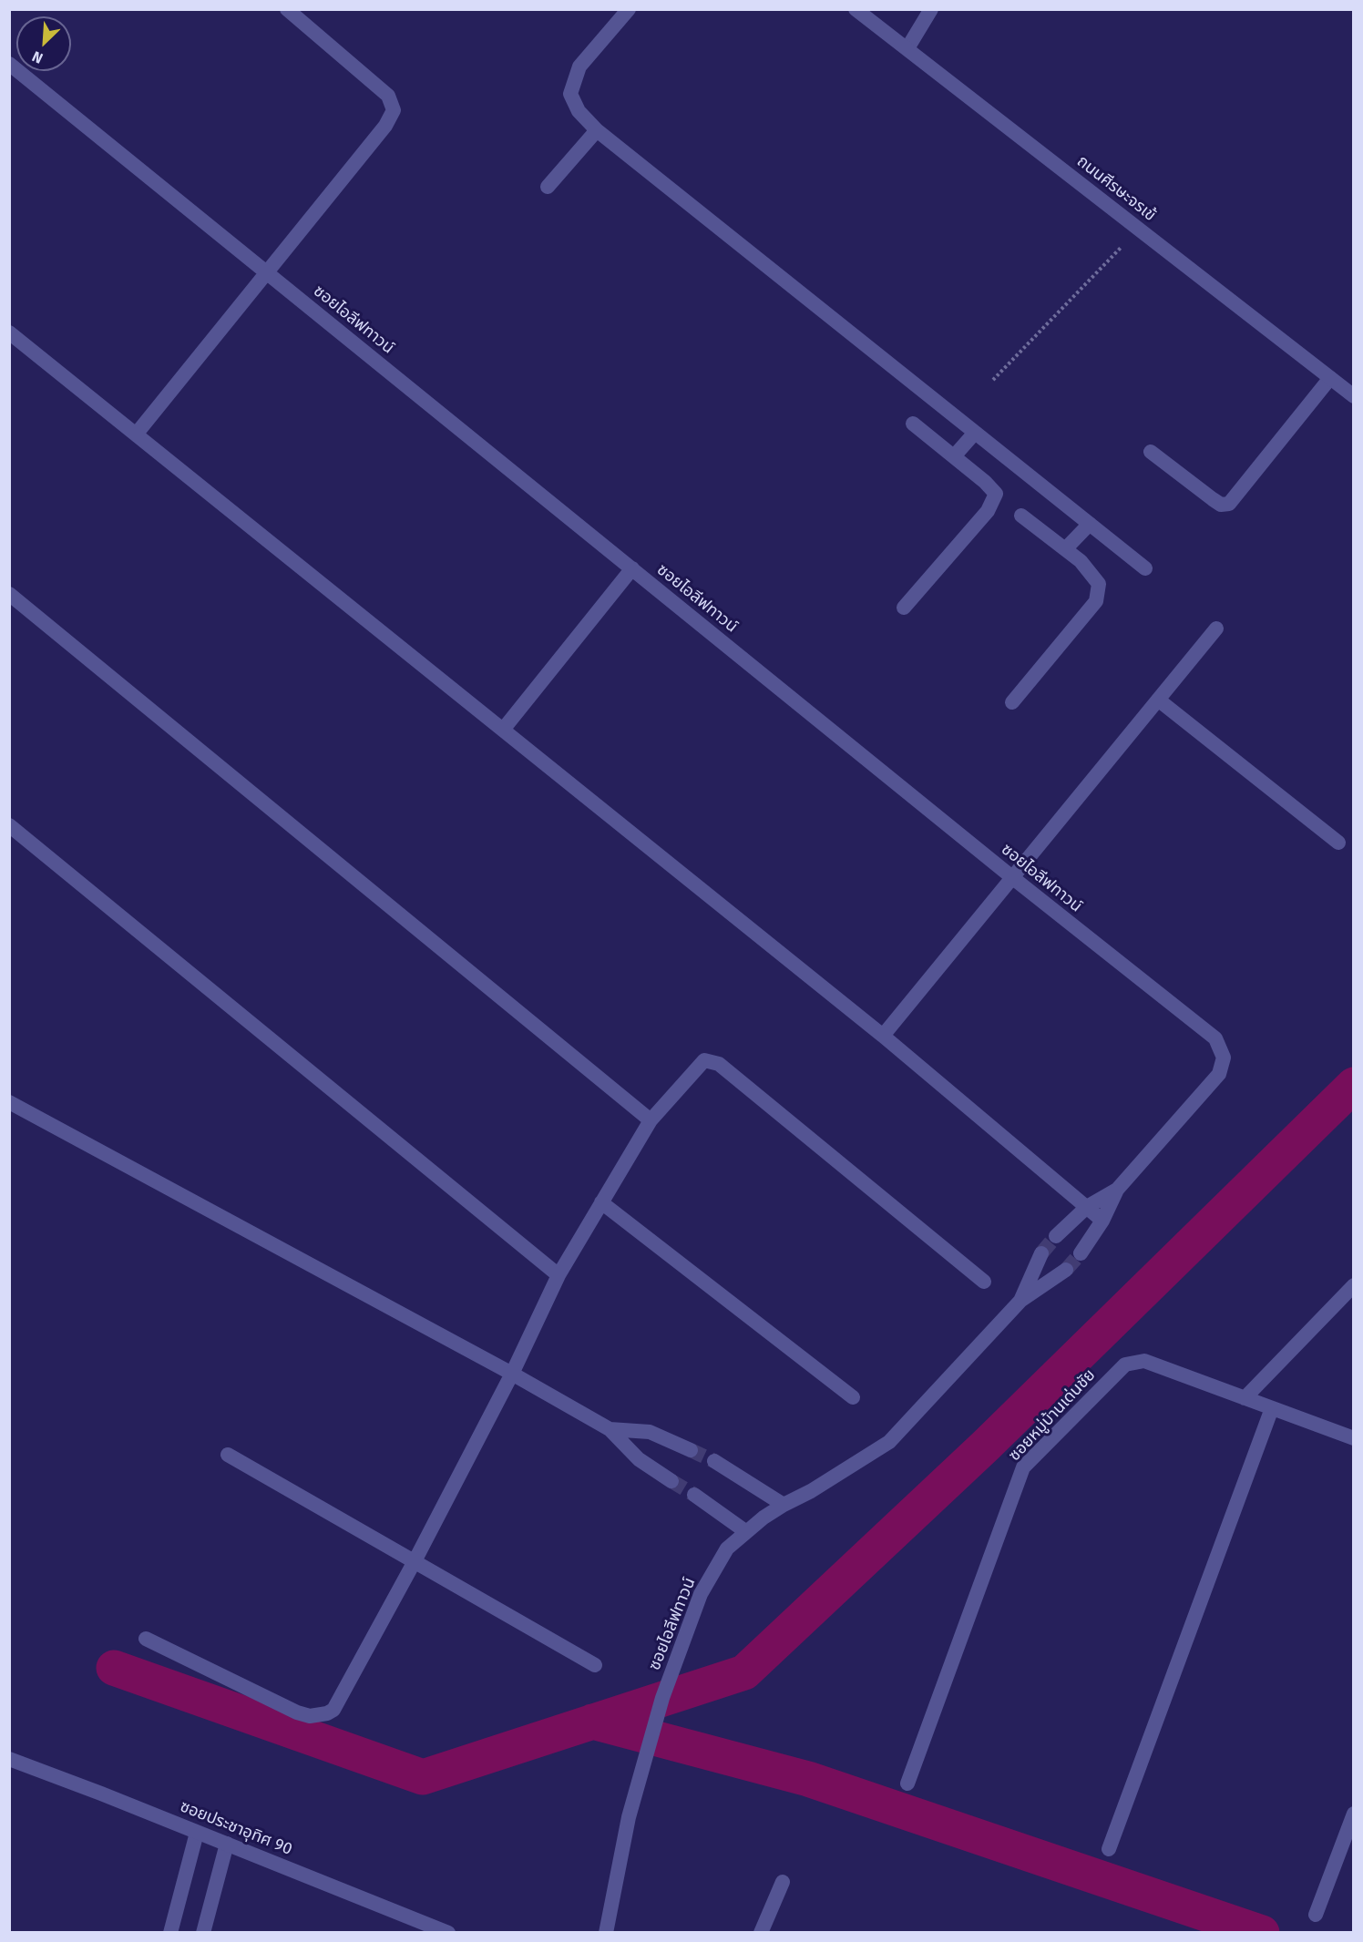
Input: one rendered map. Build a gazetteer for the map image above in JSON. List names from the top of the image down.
{
  "streets": {
    "street": [
      "ถนนศีรษะจรเข้",
      "ซอยไอลีฟทาวน์",
      "ซอยหมู่บ้านเด่นชัย",
      "ซอยประชาอุทิศ 90"
    ]
  },
  "north": "bottom left"
}
